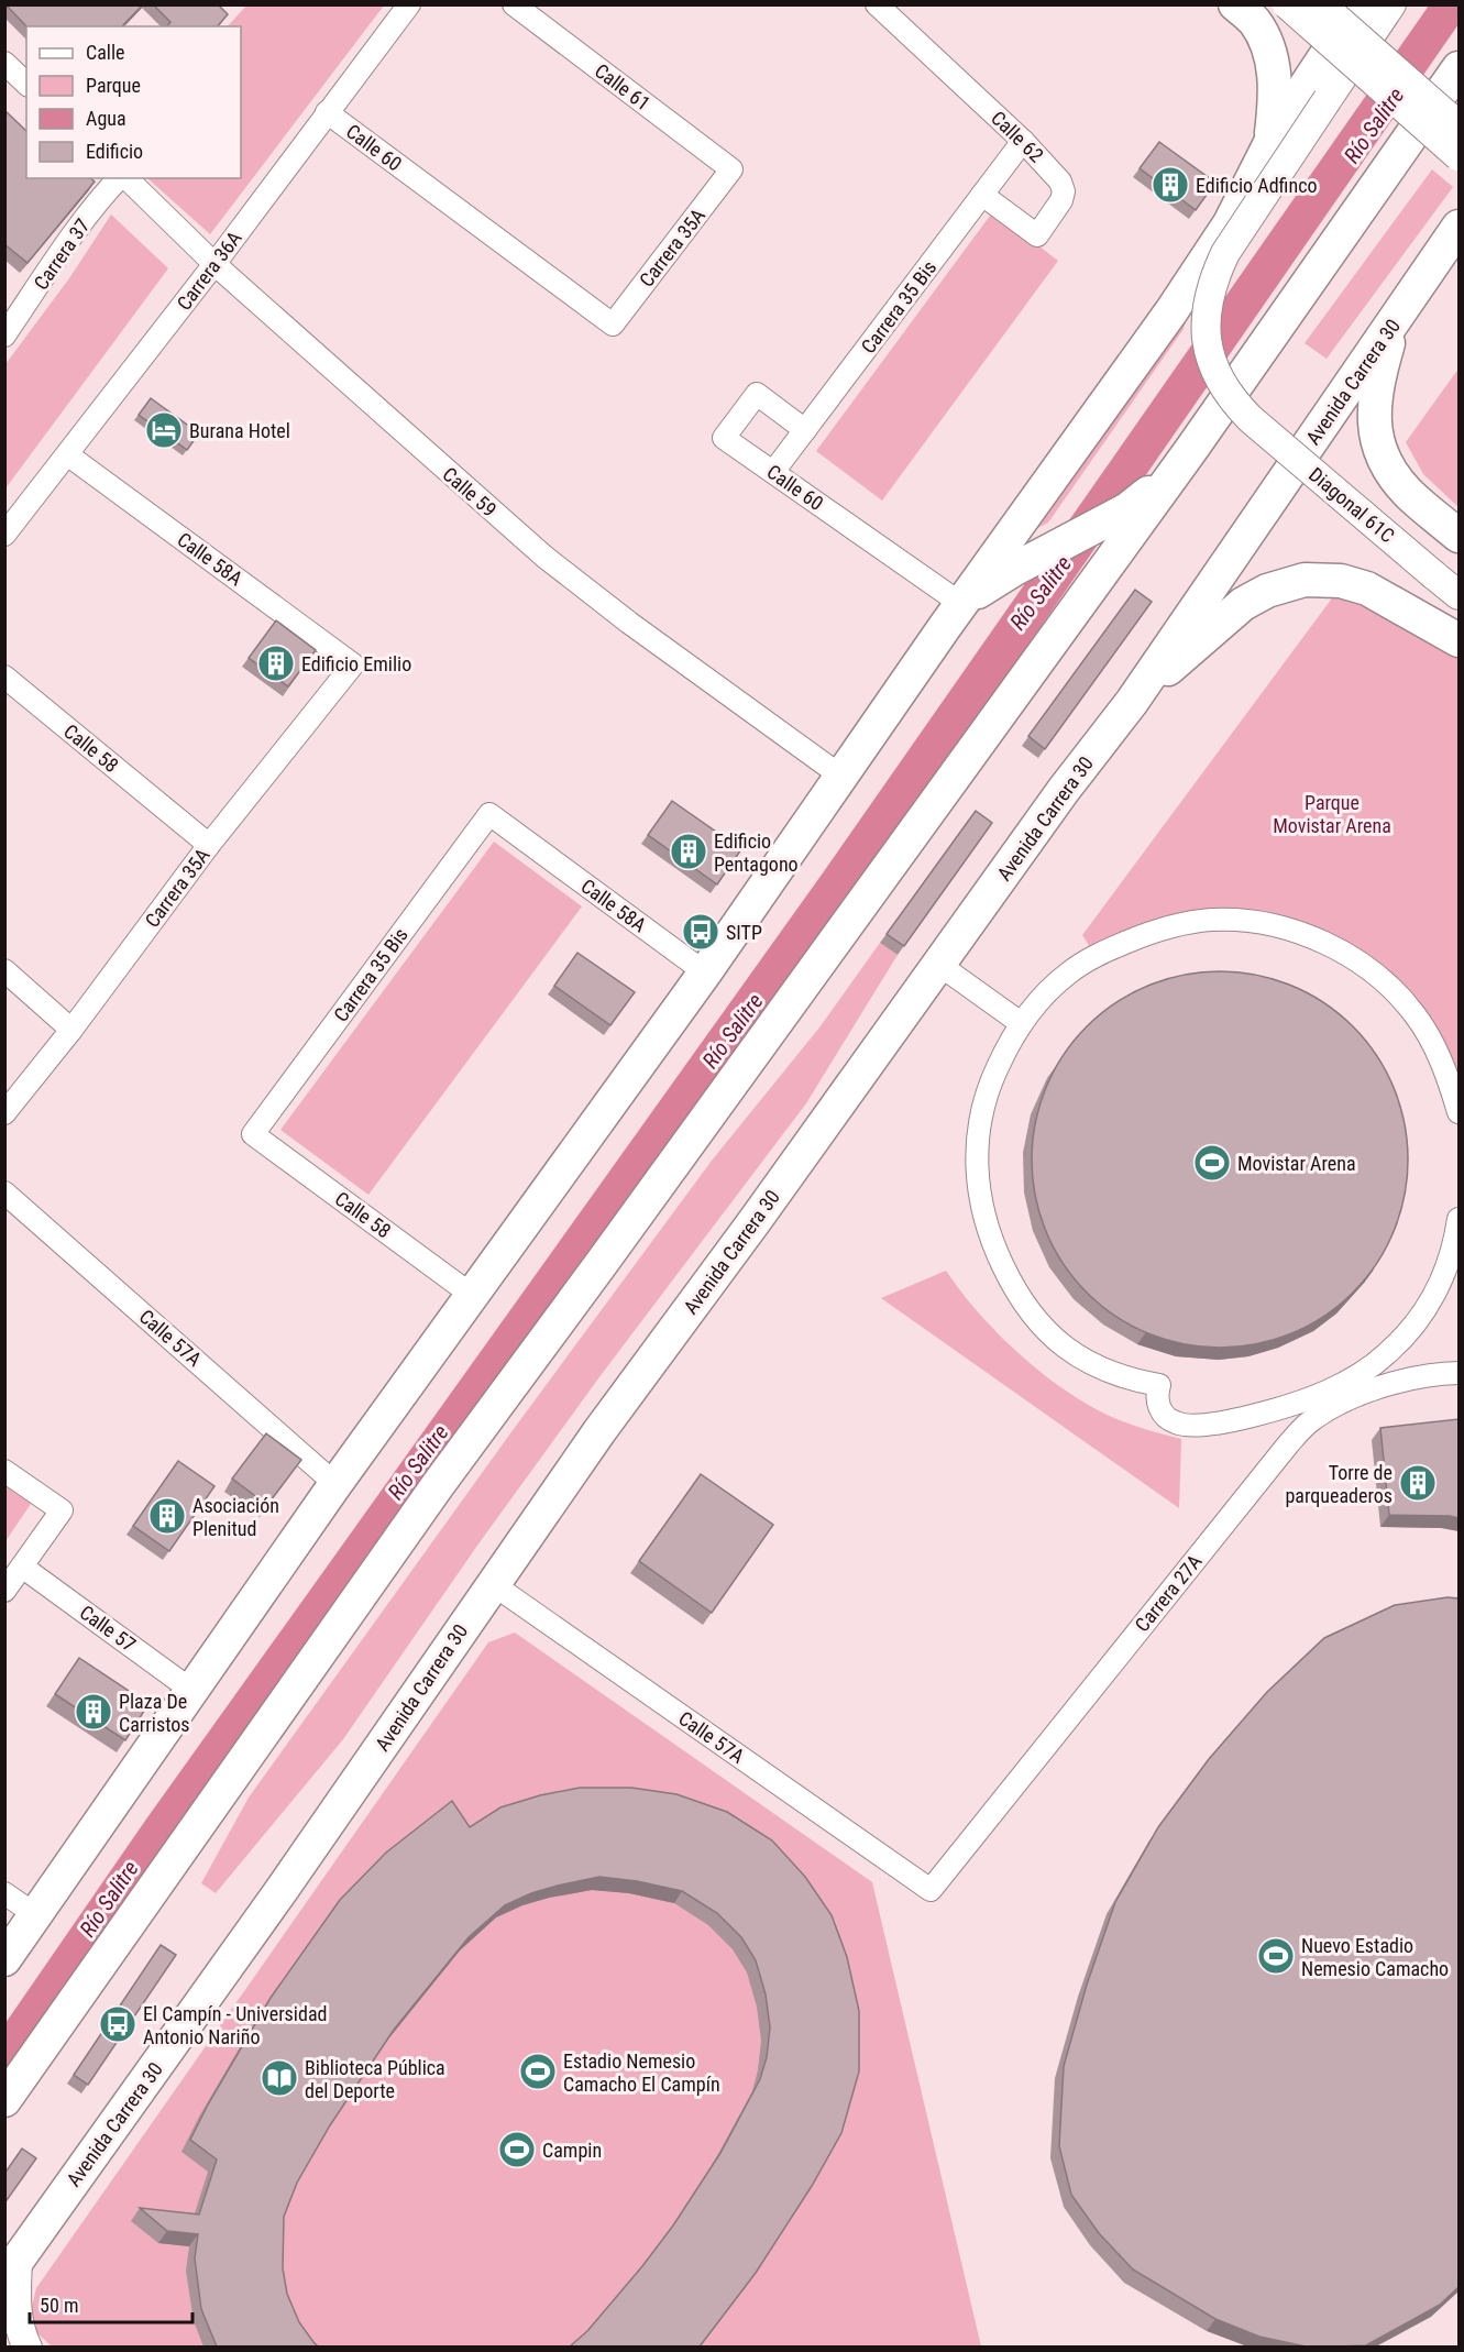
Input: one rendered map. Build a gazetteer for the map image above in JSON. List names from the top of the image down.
{
  "streets": {
    "highway": ["Avenida Carrera 30"],
    "main road": ["Diagonal 61C"],
    "street": [
      "Calle 61",
      "Calle 62",
      "Calle 60",
      "Carrera 35A",
      "Carrera 37",
      "Carrera 36A",
      "Carrera 35 Bis",
      "Calle 59",
      "Calle 58A",
      "Calle 58",
      "Calle 57A",
      "Carrera 27A",
      "Calle 57"
    ]
  },
  "crossings": [
    ["Calle 61", "Carrera 35A"],
    ["Calle 62", "Carrera 35 Bis"],
    ["Calle 60", "Carrera 35A"],
    ["Calle 60", "Carrera 36A"],
    ["Calle 60", "Carrera 35 Bis"],
    ["Carrera 35A", "Calle 58A"],
    ["Carrera 35A", "Calle 58"],
    ["Carrera 36A", "Calle 59"],
    ["Carrera 36A", "Calle 58A"],
    ["Carrera 35 Bis", "Calle 58A"],
    ["Carrera 35 Bis", "Calle 58"],
    ["Avenida Carrera 30", "Calle 57A"],
    ["Calle 57A", "Carrera 27A"]
  ],
  "water": ["Río Salitre"],
  "parks": ["Parque Movistar Arena"],
  "places": {
    "building": [
      "Edificio Adfinco",
      "Edificio Emilio",
      "Edificio Pentagono",
      "Torre de parqueaderos",
      "Asociación Plenitud",
      "Plaza De Carristos"
    ],
    "hotel": ["Burana Hotel"],
    "bus stop": ["SITP", "El Campín - Universidad Antonio Nariño"],
    "sports": [
      "Movistar Arena",
      "Nuevo Estadio Nemesio Camacho",
      "Estadio Nemesio Camacho El Campín",
      "Campin"
    ],
    "library": ["Biblioteca Pública del Deporte"]
  },
  "legend": [
    "Calle",
    "Parque",
    "Agua",
    "Edificio"
  ],
  "scale_bar": "50 m"
}
